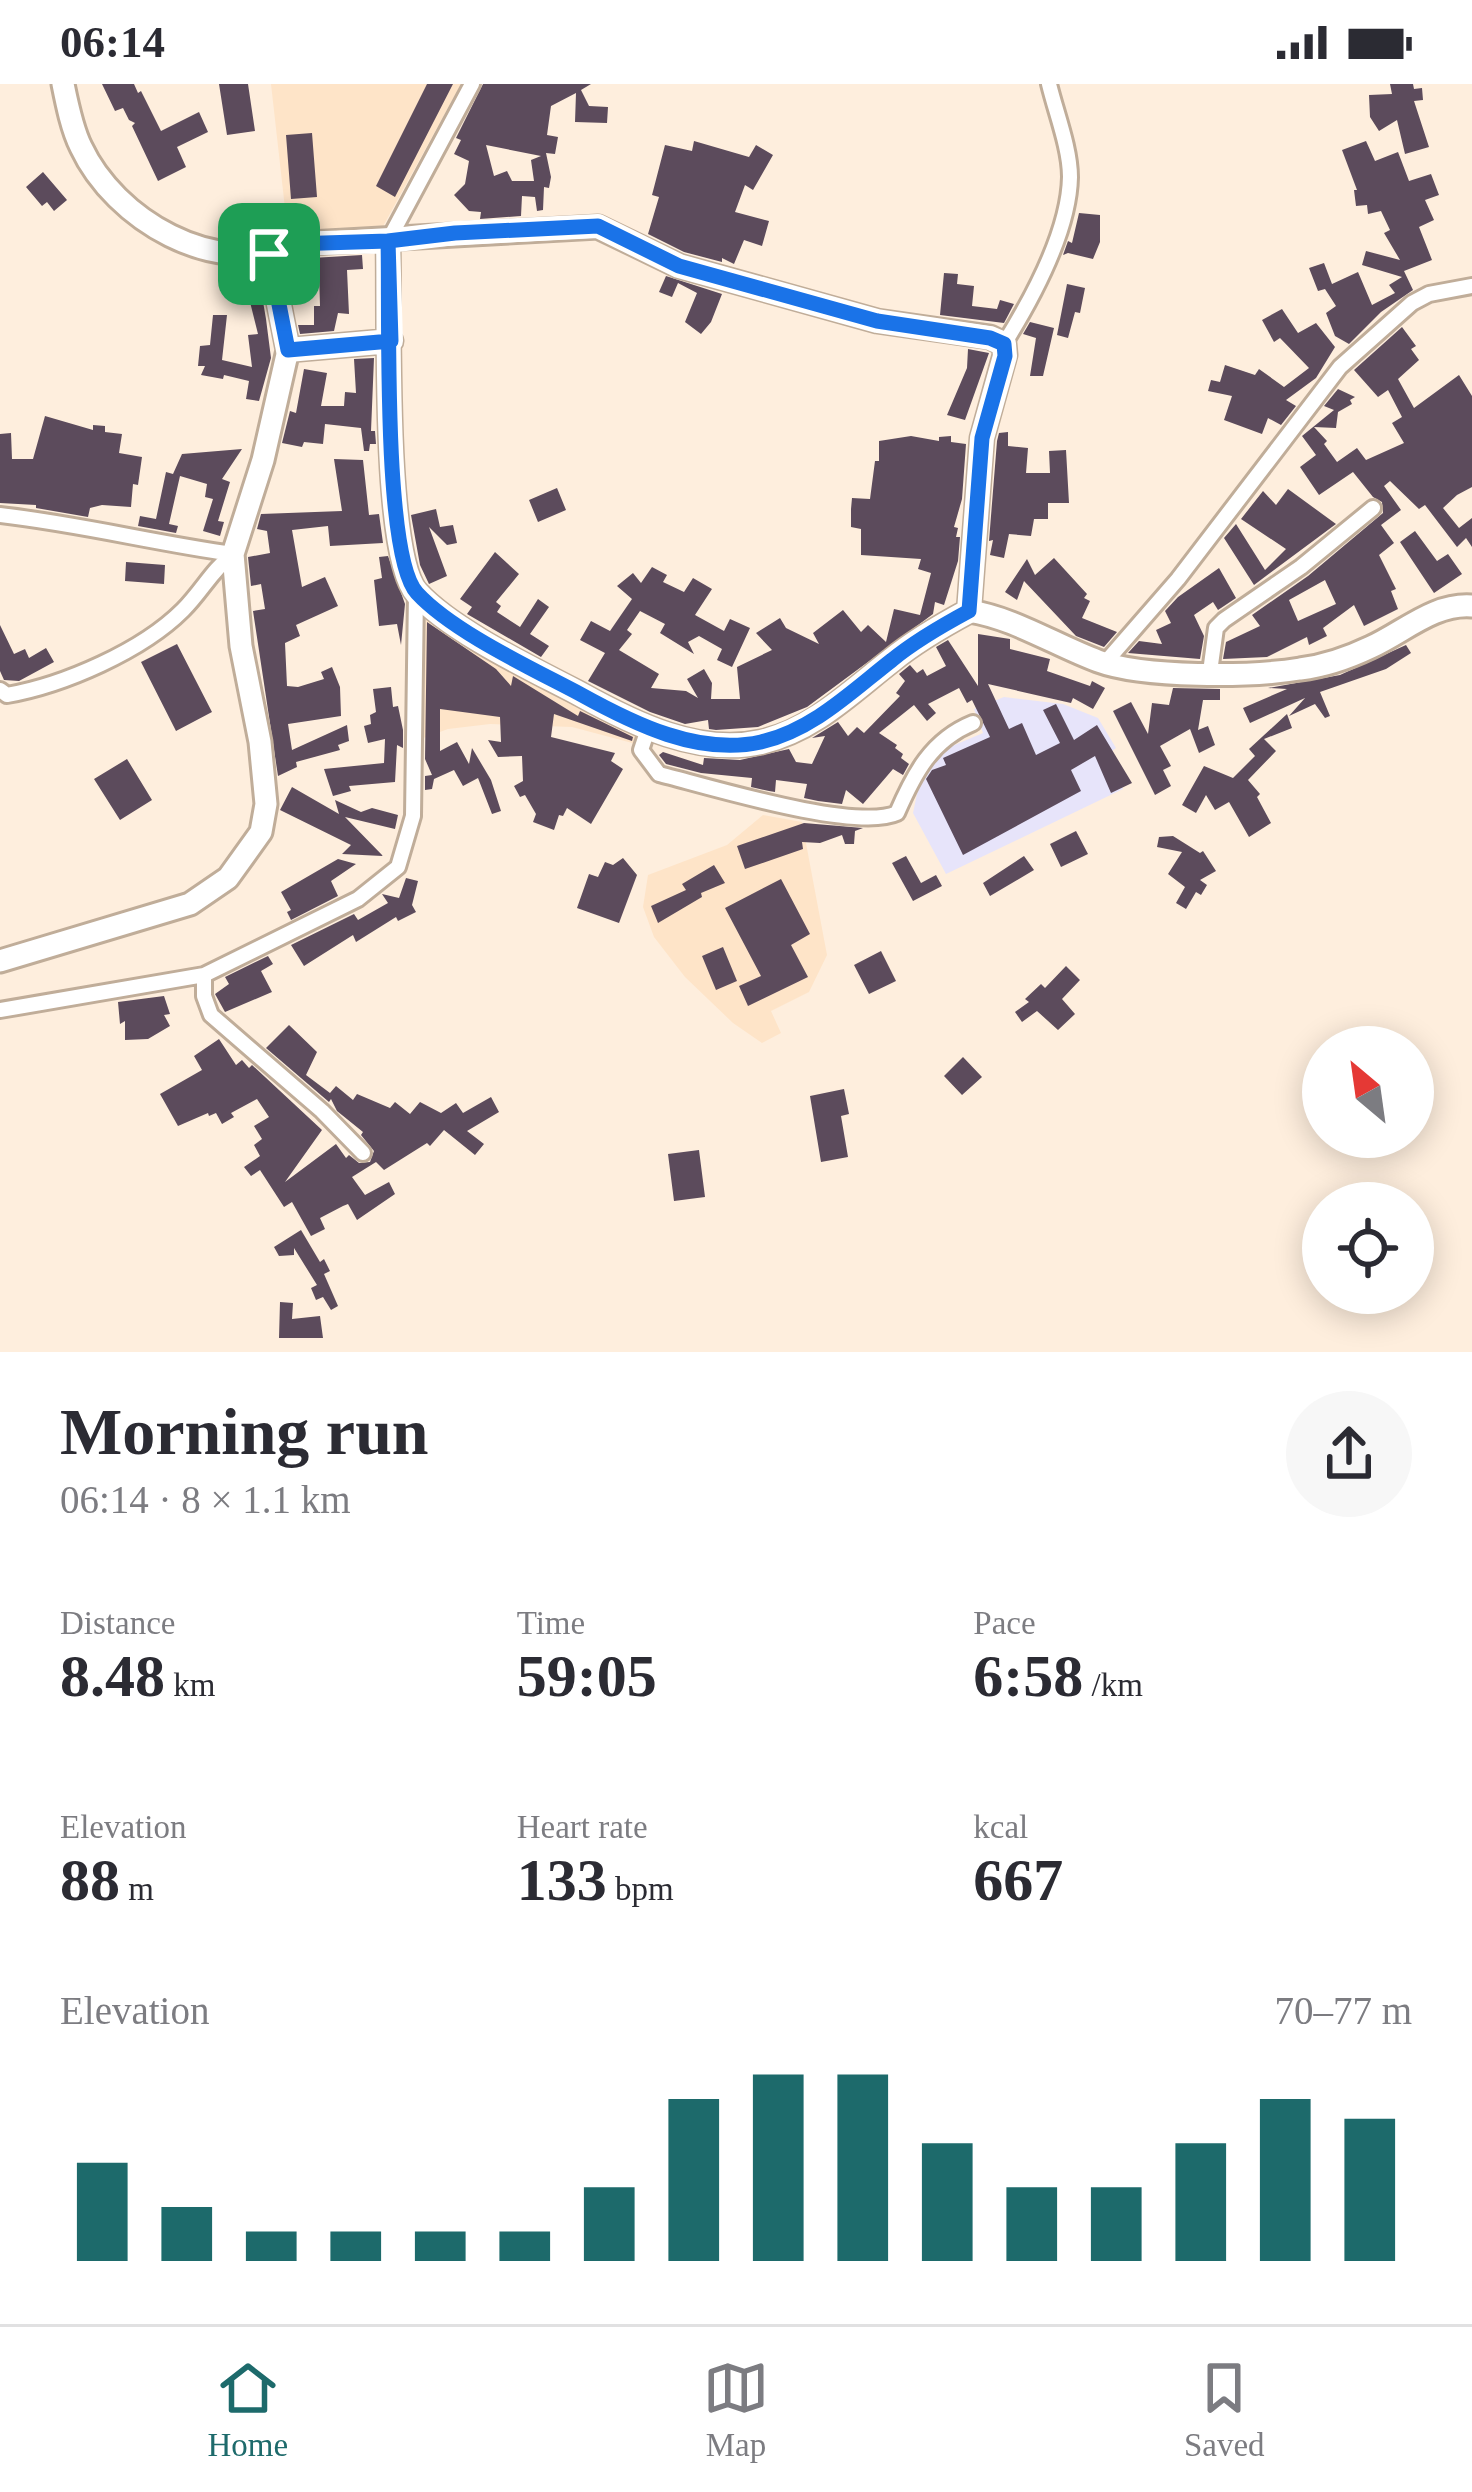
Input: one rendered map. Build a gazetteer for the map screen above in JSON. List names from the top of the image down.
{
  "north": "top left",
  "page": {
    "status": "06:14",
    "heading": ["Morning run", "06:14 · 8 × 1.1 km"],
    "stats": [
      ["Distance", "8.48 km"],
      ["Time", "59:05"],
      ["Pace", "6:58 /km"],
      ["Elevation", "88 m"],
      ["Heart rate", "133 bpm"],
      ["kcal", "667"]
    ],
    "chart": ["Elevation", "70–77 m"],
    "tabs": ["Home", "Map", "Saved"]
  }
}
